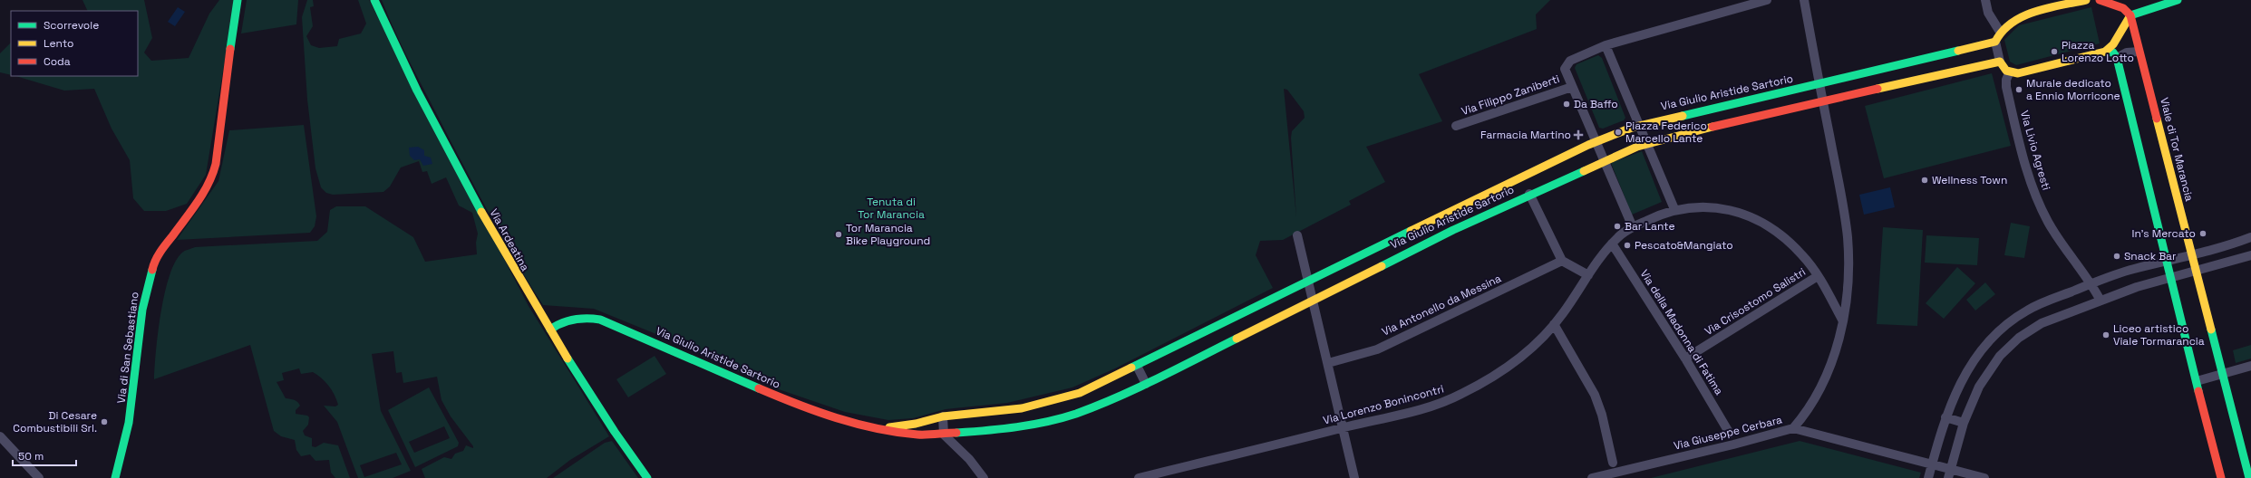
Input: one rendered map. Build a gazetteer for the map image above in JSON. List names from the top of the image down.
{
  "streets": {
    "street": [
      "Via Giulio Aristide Sartorio",
      "Via Filippo Zaniberti",
      "Viale di Tor Marancia",
      "Via Livio Agresti",
      "Via Ardeatina",
      "Via Crisostomo Salistri",
      "Via Antonello da Messina",
      "Via della Madonna di Fatima",
      "Via di San Sebastiano",
      "Via Lorenzo Bonincontri",
      "Via Giuseppe Cerbara"
    ]
  },
  "crossings": [
    ["Via Giulio Aristide Sartorio", "Via Ardeatina"],
    ["Via Crisostomo Salistri", "Via della Madonna di Fatima"],
    ["Via della Madonna di Fatima", "Via Lorenzo Bonincontri"]
  ],
  "parks": ["Tenuta di Tor Marancia"],
  "places": {
    "other": [
      "Piazza Lorenzo Lotto",
      "Murale dedicato a Ennio Morricone",
      "Da Baffo",
      "Piazza Federico Marcello Lante",
      "Wellness Town",
      "Bar Lante",
      "In's Mercato",
      "Tor Marancia Bike Playground",
      "Pescato&Mangiato",
      "Snack Bar",
      "Liceo artistico Viale Tormarancia",
      "Di Cesare Combustibili Srl."
    ],
    "health": ["Farmacia Martino"]
  },
  "legend": ["Scorrevole", "Lento", "Coda"],
  "scale_bar": "50 m"
}
